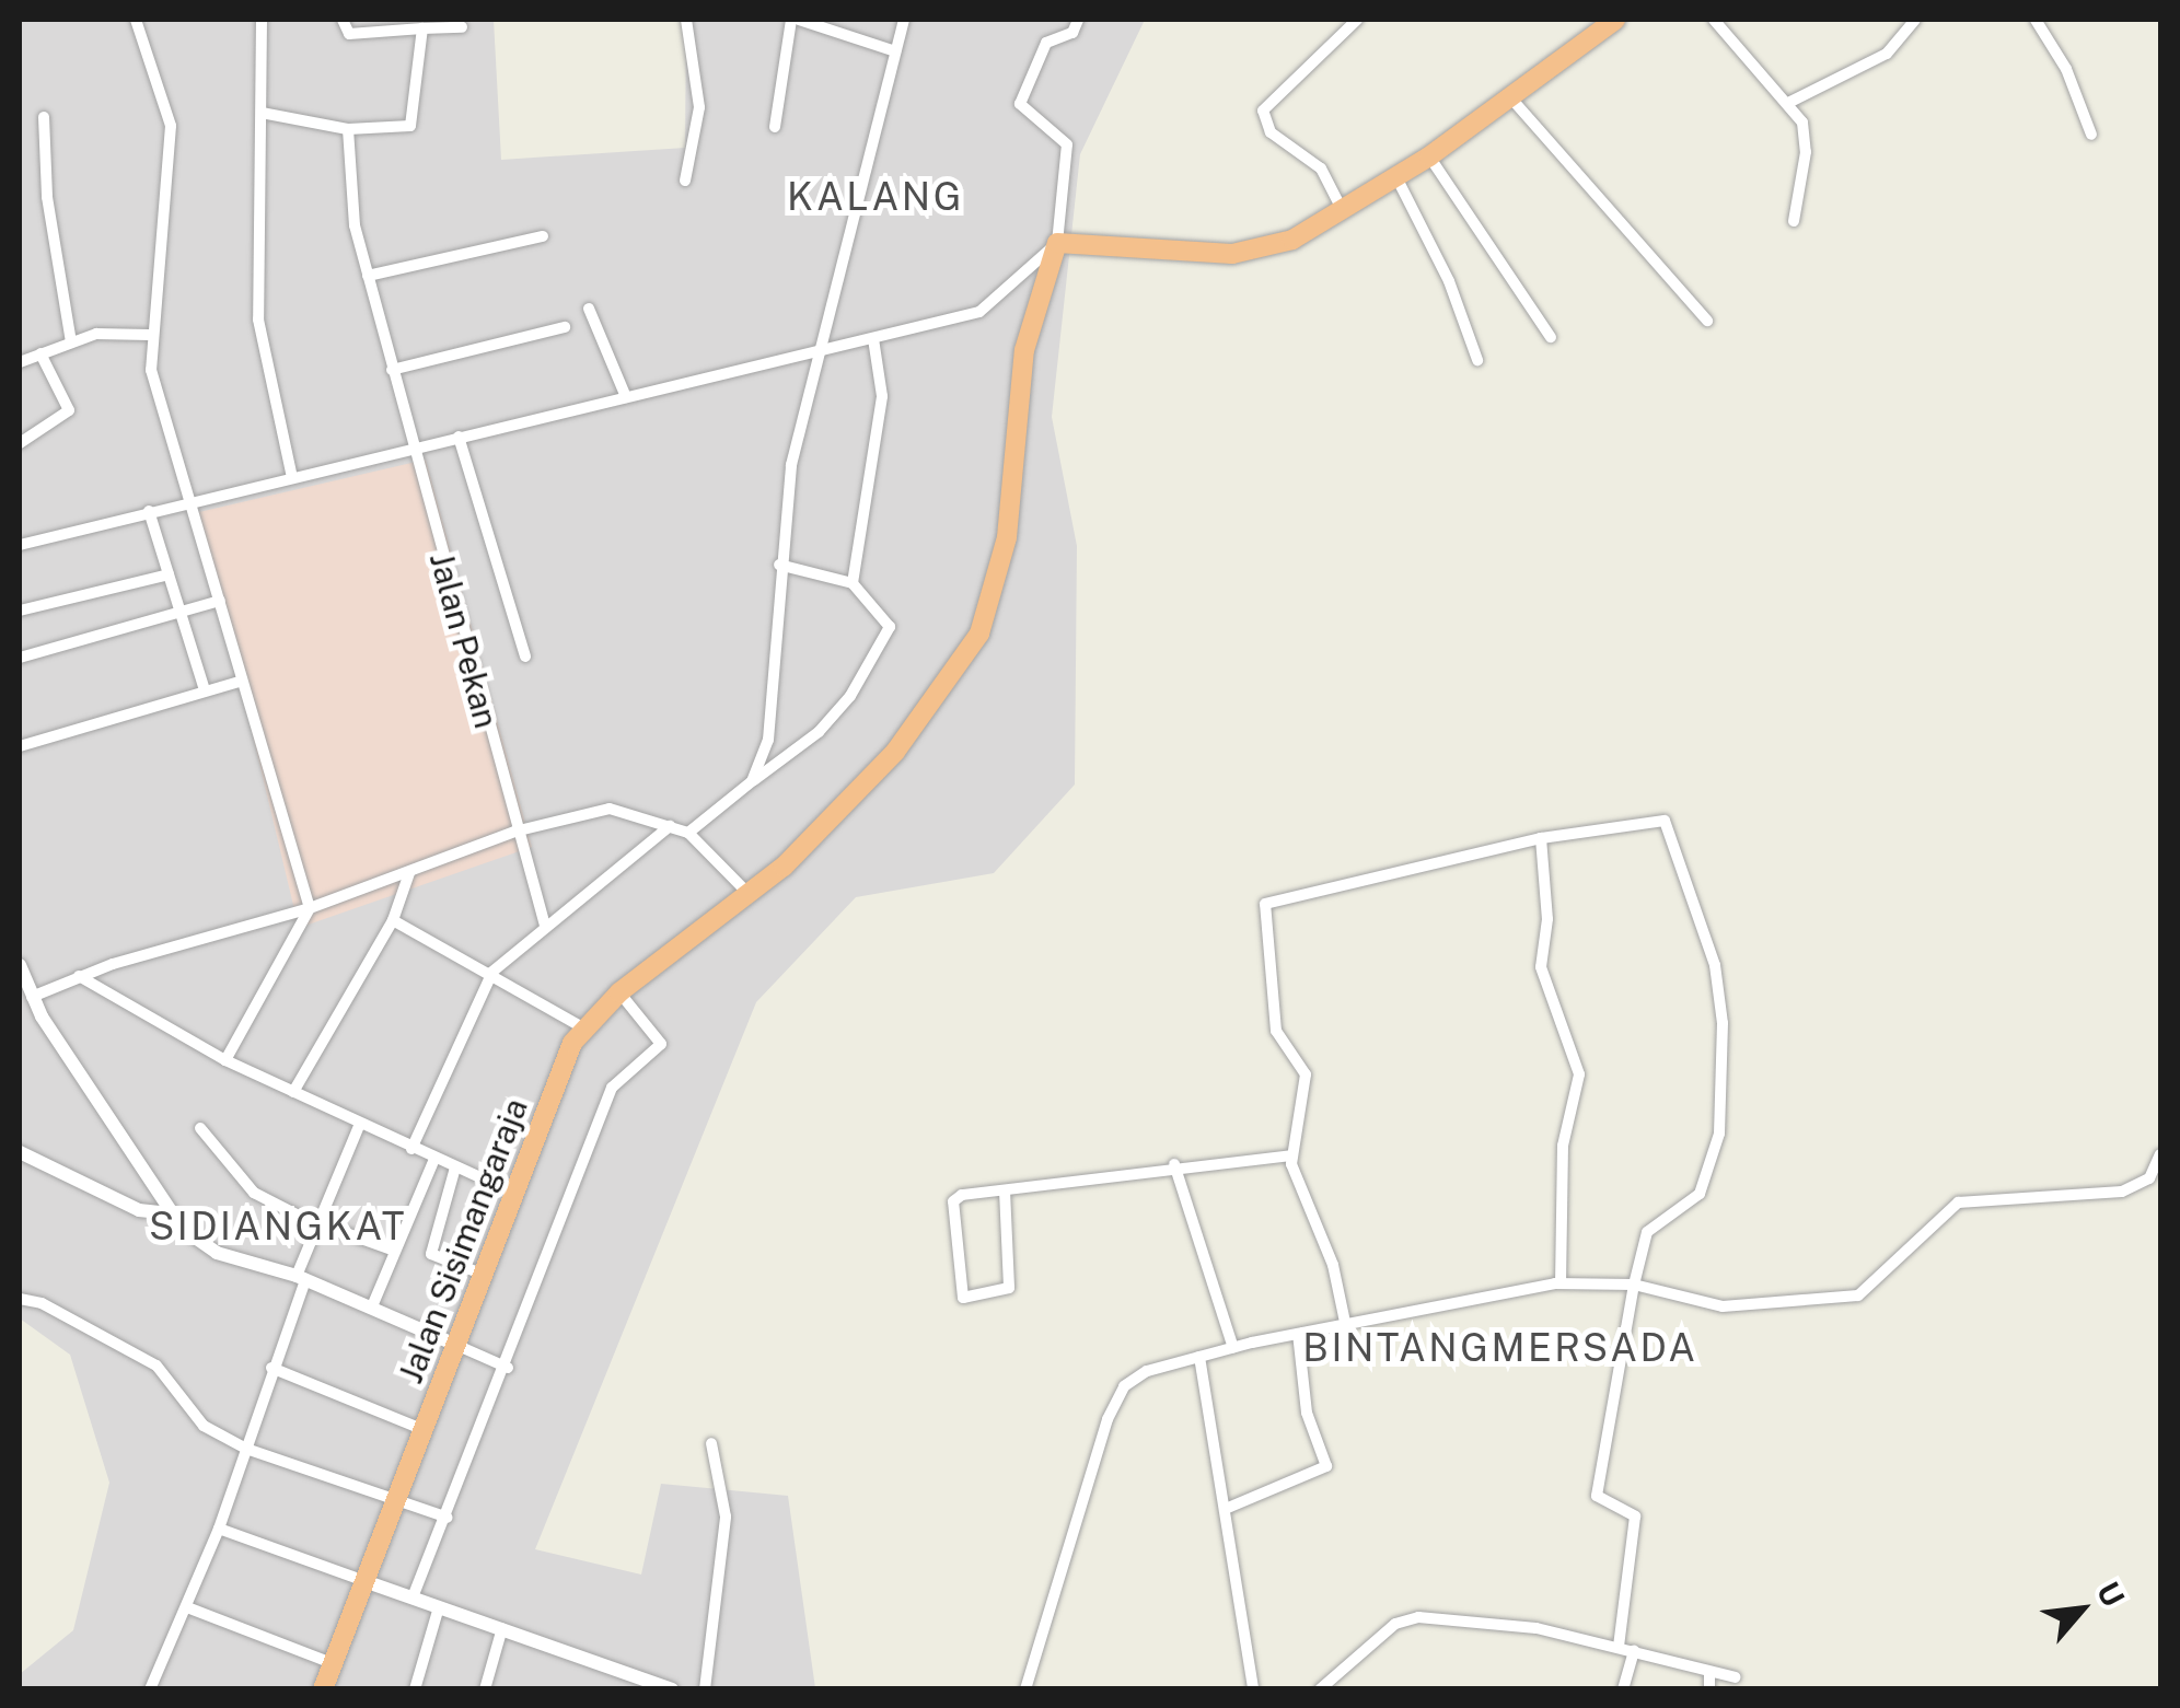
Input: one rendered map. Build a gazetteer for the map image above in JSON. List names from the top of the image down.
{
  "streets": {
    "highway": ["Jalan Sisimangaraja"],
    "street": ["Jalan Pekan"]
  },
  "districts": ["KALANG", "SIDIANGKAT", "BINTANGMERSADA"],
  "north": "top right"
}
